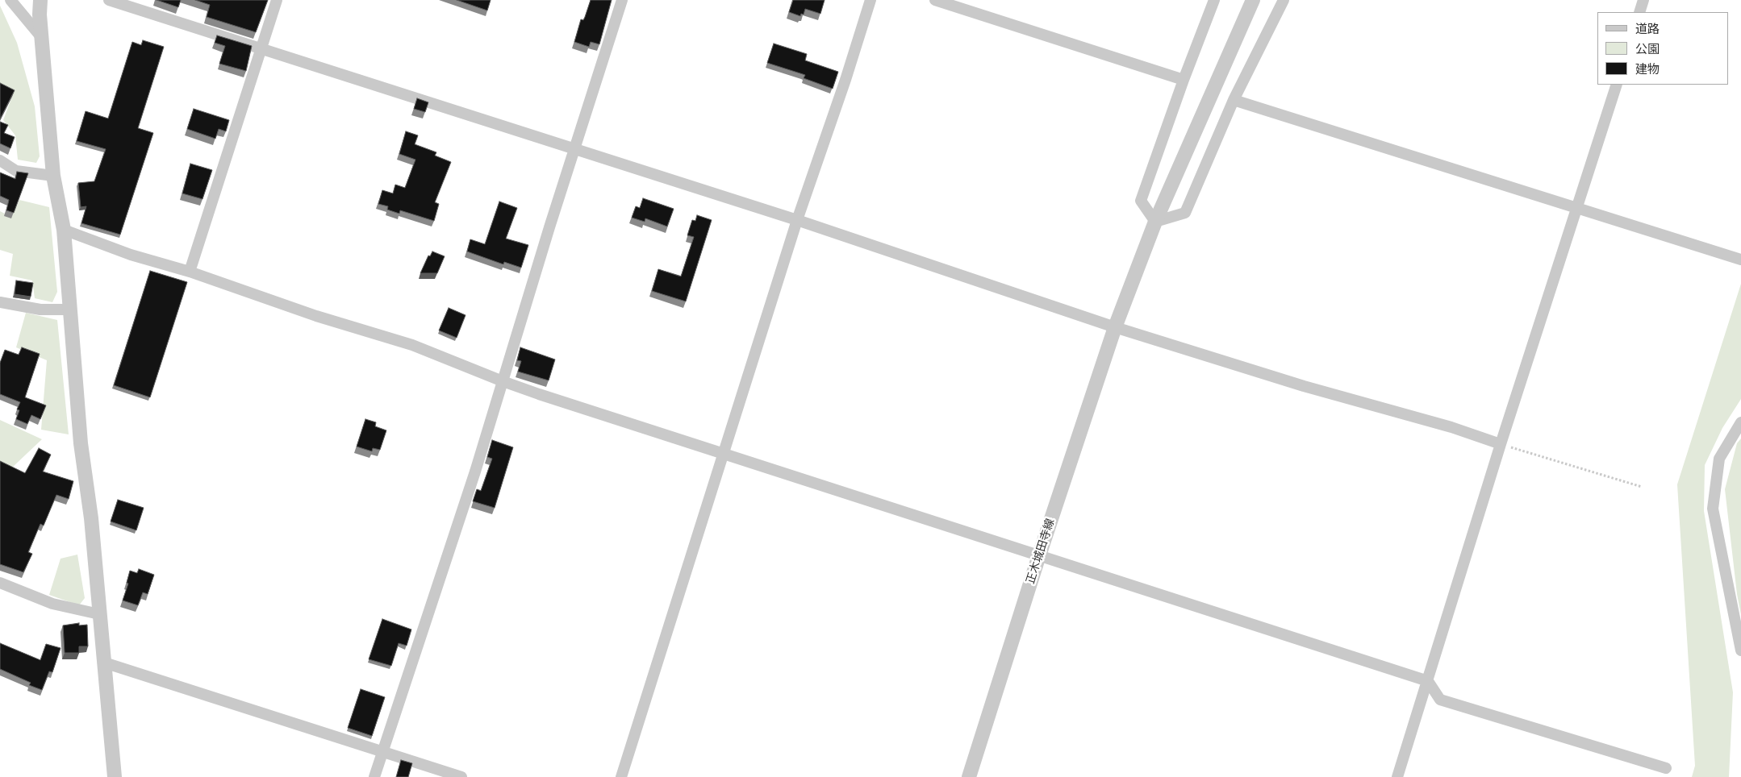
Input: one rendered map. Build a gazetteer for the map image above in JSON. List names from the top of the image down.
{
  "streets": {
    "street": ["正木城田寺線"]
  },
  "legend": ["道路", "公園", "建物"]
}
